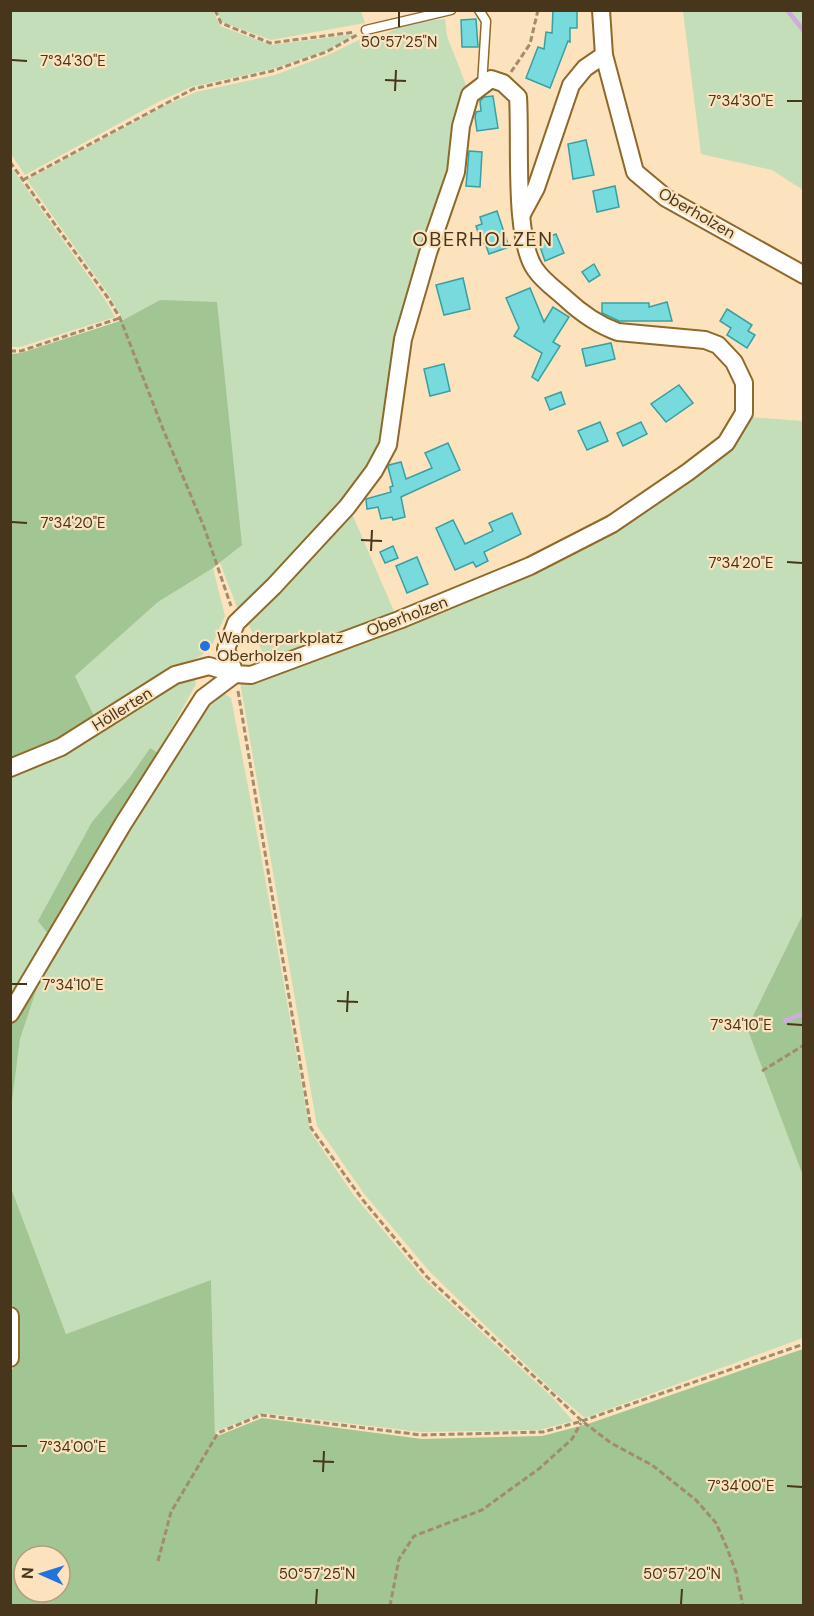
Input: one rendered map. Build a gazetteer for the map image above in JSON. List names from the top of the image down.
{
  "streets": {
    "street": ["Oberholzen", "Höllerten"]
  },
  "crossings": [
    ["Oberholzen", "Höllerten"]
  ],
  "districts": ["OBERHOLZEN"],
  "places": ["Wanderparkplatz Oberholzen"],
  "north": "left",
  "coordinates": [
    "50°57'25\"N",
    "7°34'30\"E",
    "7°34'20\"E",
    "7°34'10\"E",
    "7°34'00\"E",
    "50°57'20\"N"
  ]
}
